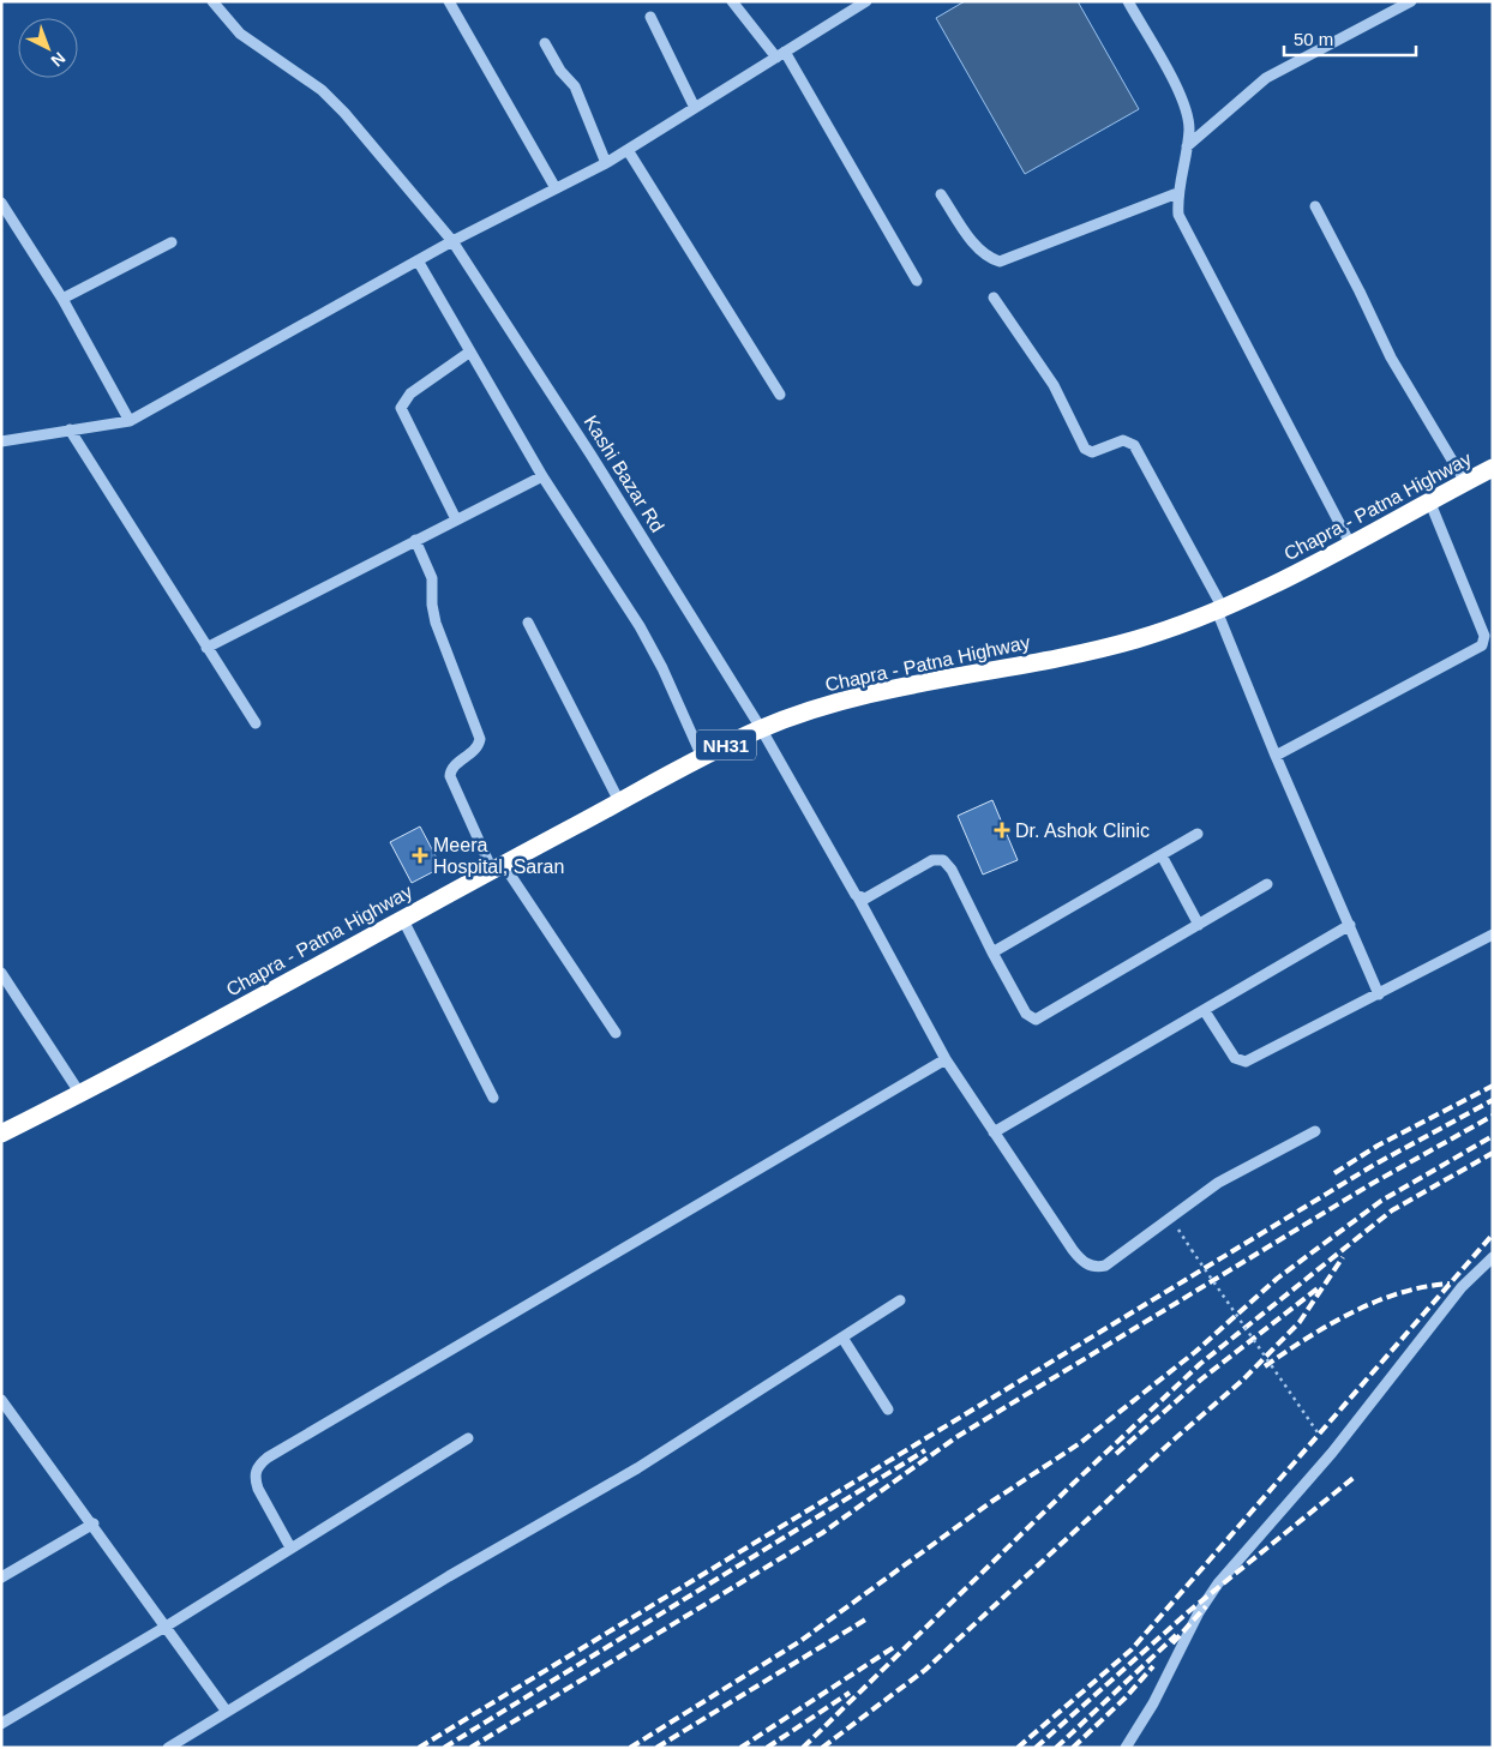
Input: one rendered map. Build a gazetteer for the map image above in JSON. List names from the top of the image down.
{
  "streets": {
    "highway": ["Chapra - Patna Highway", "NH31"],
    "street": ["Kashi Bazar Rd"]
  },
  "crossings": [
    ["Kashi Bazar Rd", "Chapra - Patna Highway"]
  ],
  "places": {
    "health": ["Dr. Ashok Clinic", "Meera Hospital, Saran"]
  },
  "scale_bar": "50 m",
  "north": "bottom right"
}
